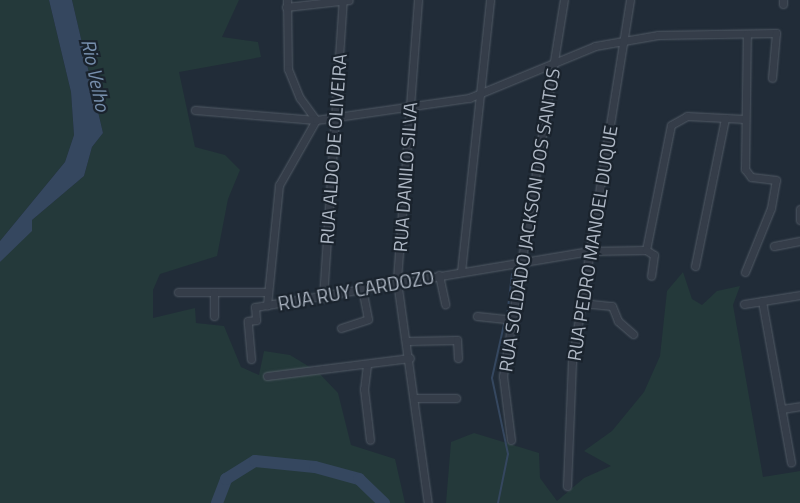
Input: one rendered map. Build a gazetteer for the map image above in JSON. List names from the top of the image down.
{
  "streets": {
    "street": [
      "RUA ALDO DE OLIVEIRA",
      "RUA DANILO SILVA",
      "RUA SOLDADO JACKSON DOS SANTOS",
      "RUA PEDRO MANOEL DUQUE",
      "RUA RUY CARDOZO"
    ]
  },
  "crossings": [
    ["RUA ALDO DE OLIVEIRA", "RUA RUY CARDOZO"],
    ["RUA DANILO SILVA", "RUA RUY CARDOZO"],
    ["RUA SOLDADO JACKSON DOS SANTOS", "RUA RUY CARDOZO"],
    ["RUA PEDRO MANOEL DUQUE", "RUA RUY CARDOZO"]
  ],
  "water": ["Rio Velho"]
}
